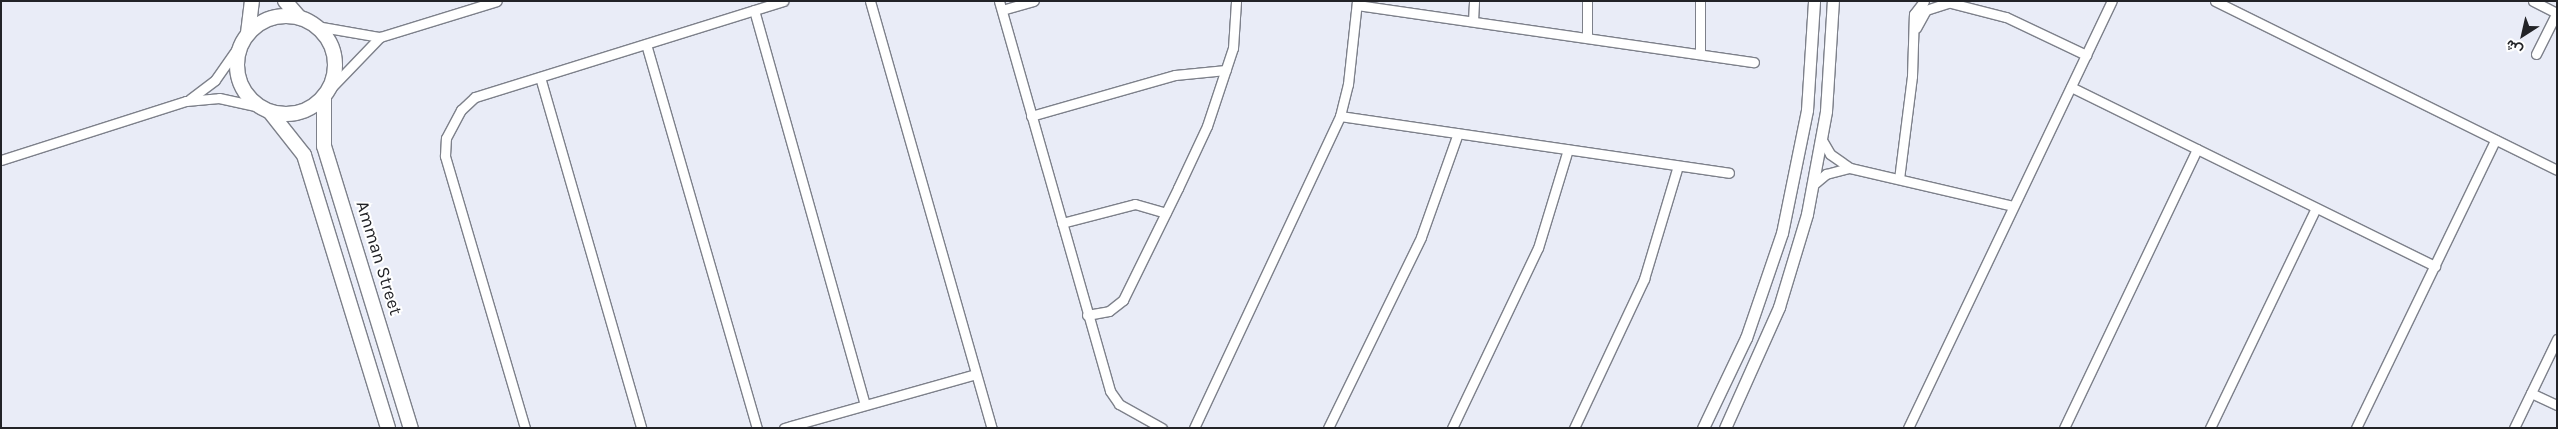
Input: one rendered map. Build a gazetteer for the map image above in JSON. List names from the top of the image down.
{
  "streets": {
    "main road": ["Amman Street"]
  },
  "north": "bottom left"
}
